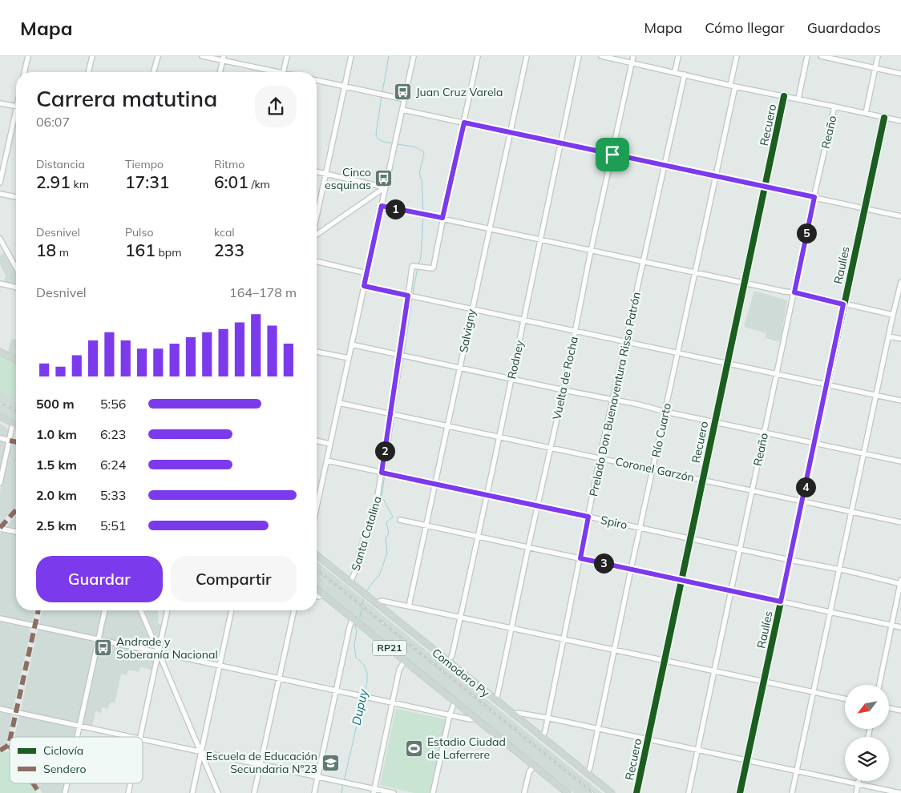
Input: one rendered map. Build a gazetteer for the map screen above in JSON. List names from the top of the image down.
{
  "streets": {
    "main road": ["RP21", "Comodoro Py"],
    "street": [
      "Recuero",
      "Reaño",
      "Raulíes",
      "Salvigny",
      "Rodney",
      "Vuelta de Rocha",
      "Prelado Don Buenaventura Risso Patrón",
      "Río Cuarto",
      "Coronel Garzón",
      "Spiro",
      "Santa Catalina"
    ]
  },
  "crossings": [
    ["Recuero", "Coronel Garzón"],
    ["Recuero", "Spiro"],
    ["Reaño", "Coronel Garzón"],
    ["Reaño", "Spiro"],
    ["Raulíes", "Coronel Garzón"],
    ["Raulíes", "Spiro"],
    ["Salvigny", "Coronel Garzón"],
    ["Salvigny", "Spiro"],
    ["Rodney", "Coronel Garzón"],
    ["Rodney", "Spiro"],
    ["Rodney", "Comodoro Py"],
    ["Vuelta de Rocha", "Coronel Garzón"],
    ["Vuelta de Rocha", "Spiro"],
    ["Vuelta de Rocha", "Comodoro Py"],
    ["Prelado Don Buenaventura Risso Patrón", "Coronel Garzón"],
    ["Prelado Don Buenaventura Risso Patrón", "Spiro"],
    ["Prelado Don Buenaventura Risso Patrón", "Comodoro Py"],
    ["Río Cuarto", "Coronel Garzón"],
    ["Río Cuarto", "Spiro"],
    ["Río Cuarto", "Comodoro Py"],
    ["Coronel Garzón", "Santa Catalina"],
    ["Spiro", "Santa Catalina"],
    ["Santa Catalina", "Comodoro Py"]
  ],
  "water": ["Dupuy"],
  "places": {
    "bus stop": ["Juan Cruz Varela", "Cinco esquinas", "Andrade y Soberanía Nacional"],
    "sports": ["Estadio Ciudad de Laferrere"],
    "school or university": ["Escuela de Educación Secundaria Nº23"]
  },
  "legend": ["Ciclovía", "Sendero"],
  "north": "bottom left",
  "page": {
    "header": "Mapa",
    "nav": ["Mapa", "Cómo llegar", "Guardados"],
    "heading": ["Carrera matutina", "06:07"],
    "stats": [
      ["Distancia", "2.91 km"],
      ["Tiempo", "17:31"],
      ["Ritmo", "6:01 /km"],
      ["Desnivel", "18 m"],
      ["Pulso", "161 bpm"],
      ["kcal", "233"]
    ],
    "pins": [
      "1",
      "5",
      "2",
      "4",
      "3"
    ],
    "chart": ["Desnivel", "164–178 m"],
    "list": [
      {
        "name": "500 m",
        "note": "5:56"
      },
      {
        "name": "1.0 km",
        "note": "6:23"
      },
      {
        "name": "1.5 km",
        "note": "6:24"
      },
      {
        "name": "2.0 km",
        "note": "5:33"
      },
      {
        "name": "2.5 km",
        "note": "5:51"
      }
    ],
    "buttons": ["Guardar", "Compartir"]
  }
}
